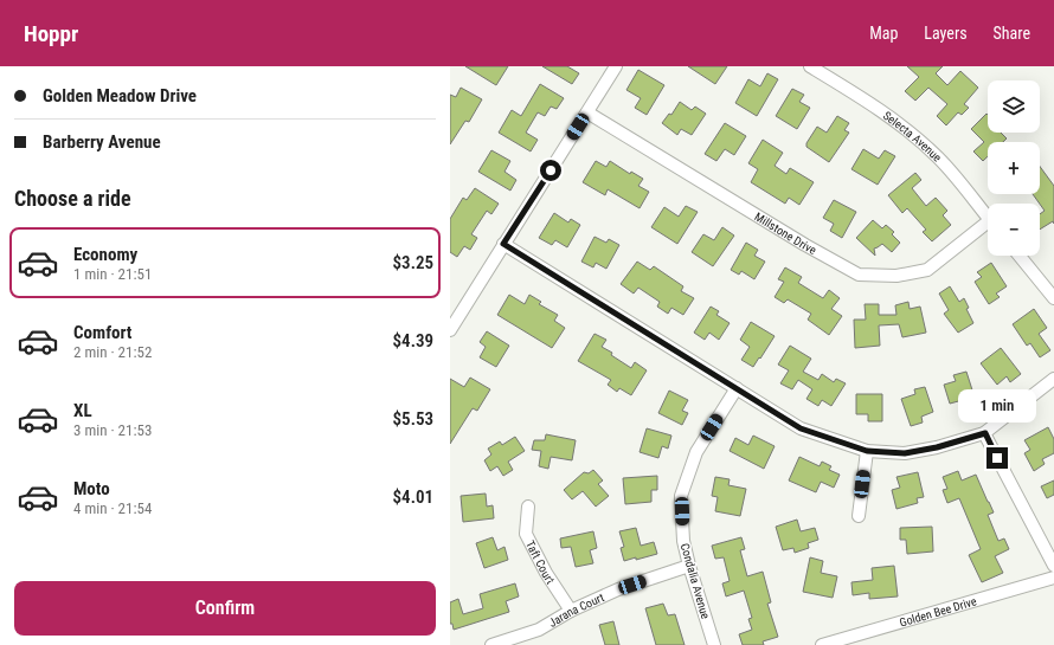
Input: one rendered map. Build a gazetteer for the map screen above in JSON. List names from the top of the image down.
{
  "streets": {
    "street": [
      "Selecta Avenue",
      "Millstone Drive",
      "Taft Court",
      "Condalia Avenue",
      "Jarana Court",
      "Golden Bee Drive"
    ]
  },
  "crossings": [
    ["Taft Court", "Jarana Court"],
    ["Condalia Avenue", "Jarana Court"]
  ],
  "page": {
    "header": "Hoppr",
    "nav": ["Map", "Layers", "Share"],
    "banner": ["Golden Meadow Drive", "Barberry Avenue"],
    "map_buttons": ["+", "−"],
    "heading": "Choose a ride",
    "list": [
      {
        "name": "Economy",
        "note": "1 min · 21:51",
        "value": "$3.25"
      },
      {
        "name": "Comfort",
        "note": "2 min · 21:52",
        "value": "$4.39"
      },
      {
        "name": "XL",
        "note": "3 min · 21:53",
        "value": "$5.53"
      },
      {
        "name": "Moto",
        "note": "4 min · 21:54",
        "value": "$4.01"
      }
    ],
    "bubble": "1 min",
    "buttons": "Confirm"
  }
}
